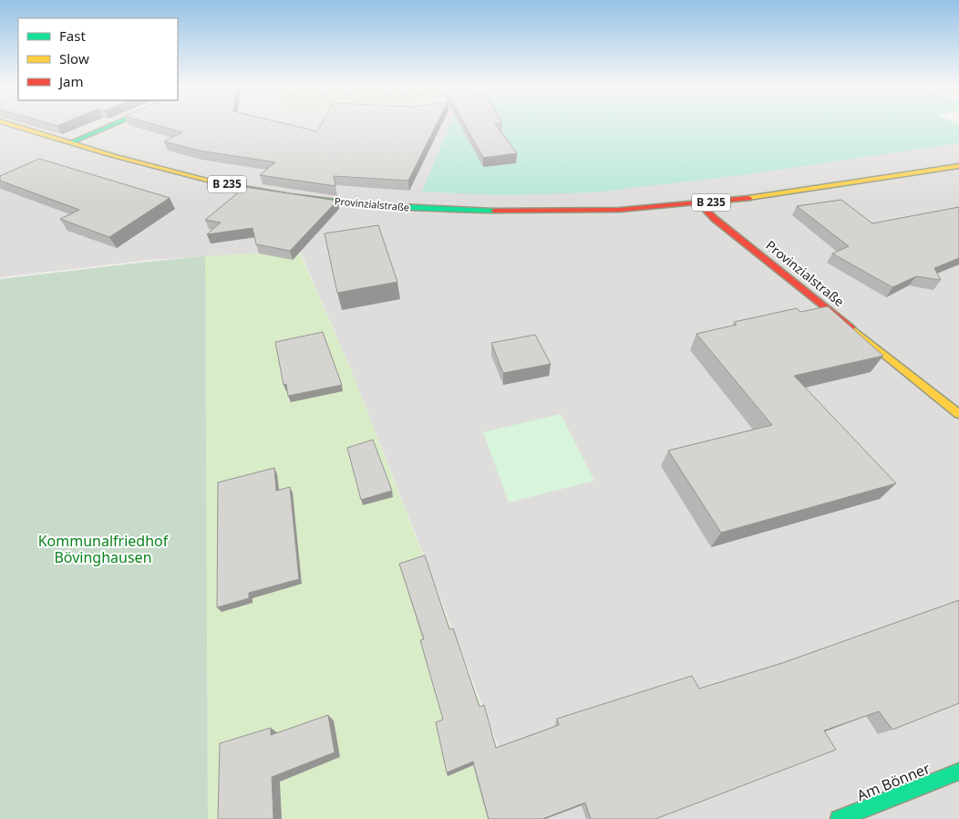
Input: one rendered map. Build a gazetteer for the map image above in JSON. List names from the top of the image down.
{
  "streets": {
    "main road": ["B 235", "Provinzialstraße", "Am Bönner"]
  },
  "parks": ["Kommunalfriedhof Bövinghausen"],
  "legend": ["Fast", "Slow", "Jam"]
}
